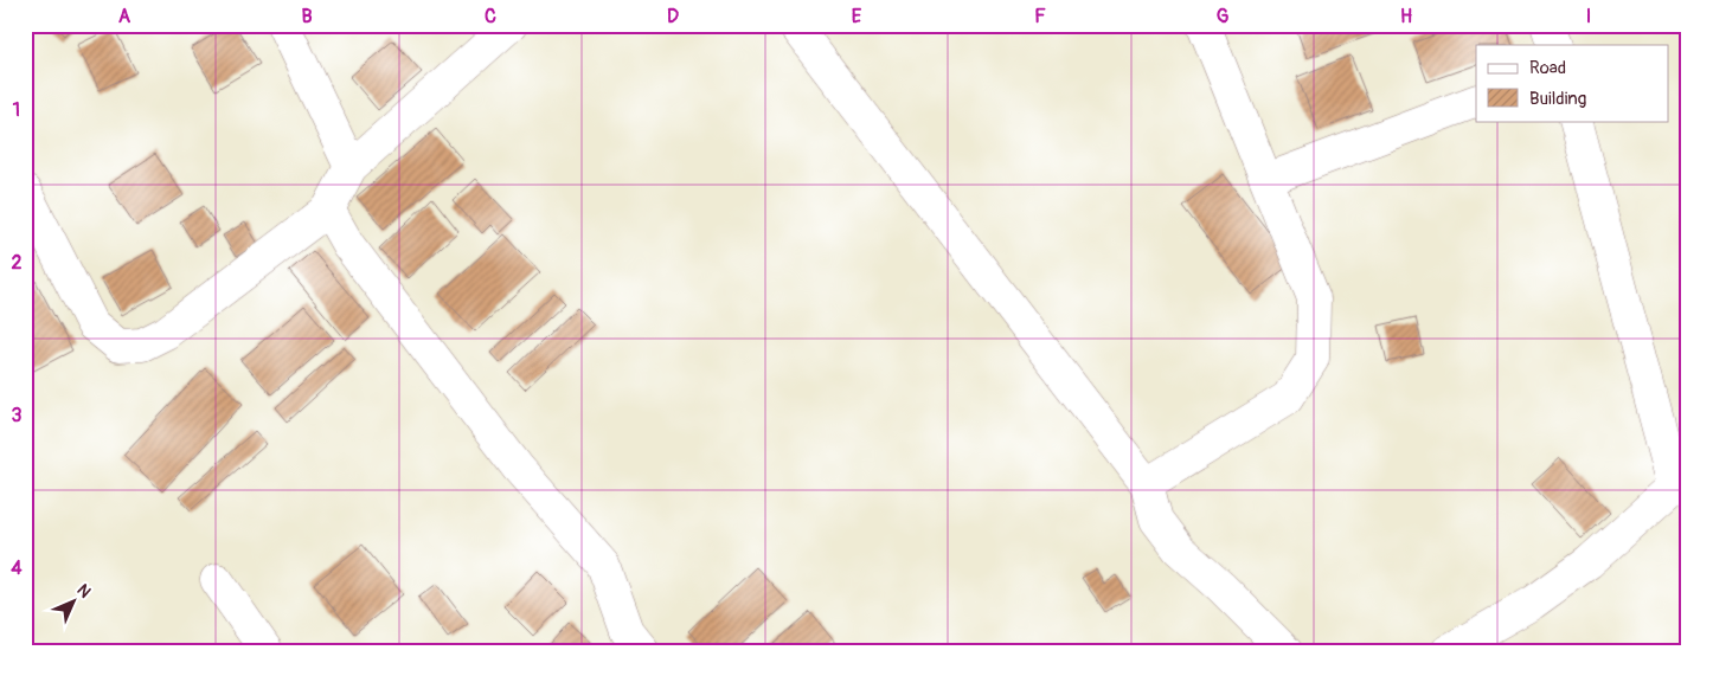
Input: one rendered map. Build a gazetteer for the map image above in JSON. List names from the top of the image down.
{
  "legend": ["Road", "Building"],
  "north": "top right",
  "grid": {
    "columns": [
      "A",
      "B",
      "C",
      "D",
      "E",
      "F",
      "G",
      "H",
      "I"
    ],
    "rows": [
      "1",
      "2",
      "3",
      "4"
    ]
  }
}
